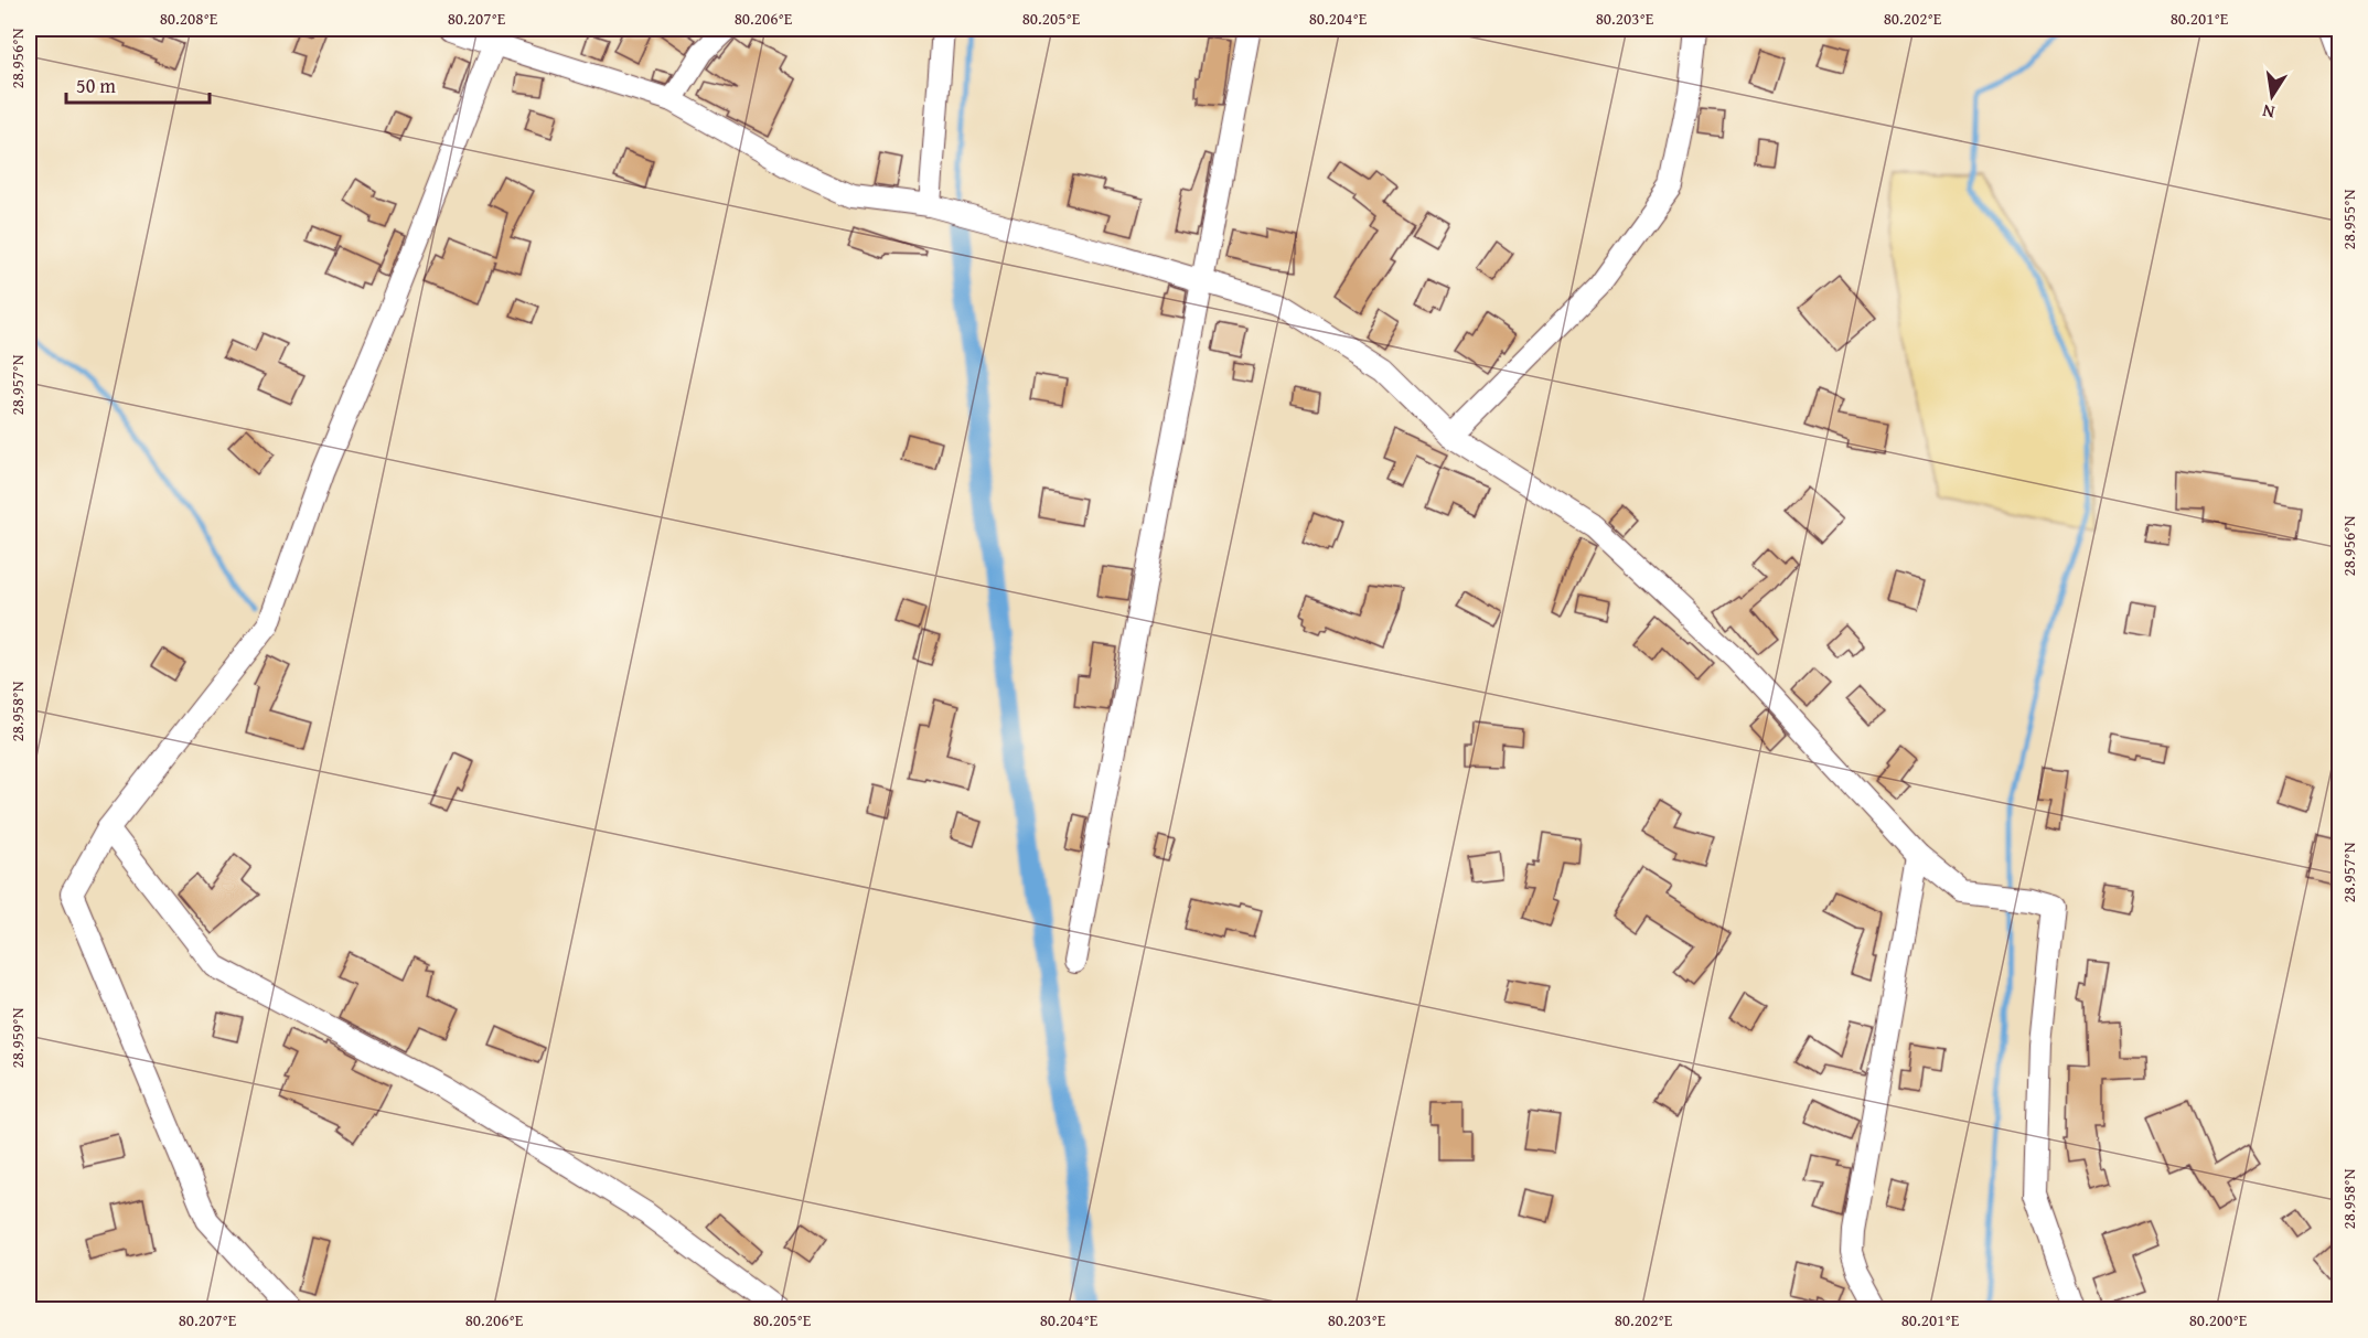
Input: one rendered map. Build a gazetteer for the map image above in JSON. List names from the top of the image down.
{
  "scale_bar": "50 m",
  "north": "bottom",
  "coordinates": [
    "80.208°E",
    "80.207°E",
    "80.206°E",
    "80.205°E",
    "80.204°E",
    "80.203°E",
    "80.202°E",
    "80.201°E",
    "28.956°N",
    "28.955°N",
    "28.957°N",
    "28.958°N",
    "28.959°N",
    "80.200°E"
  ]
}
